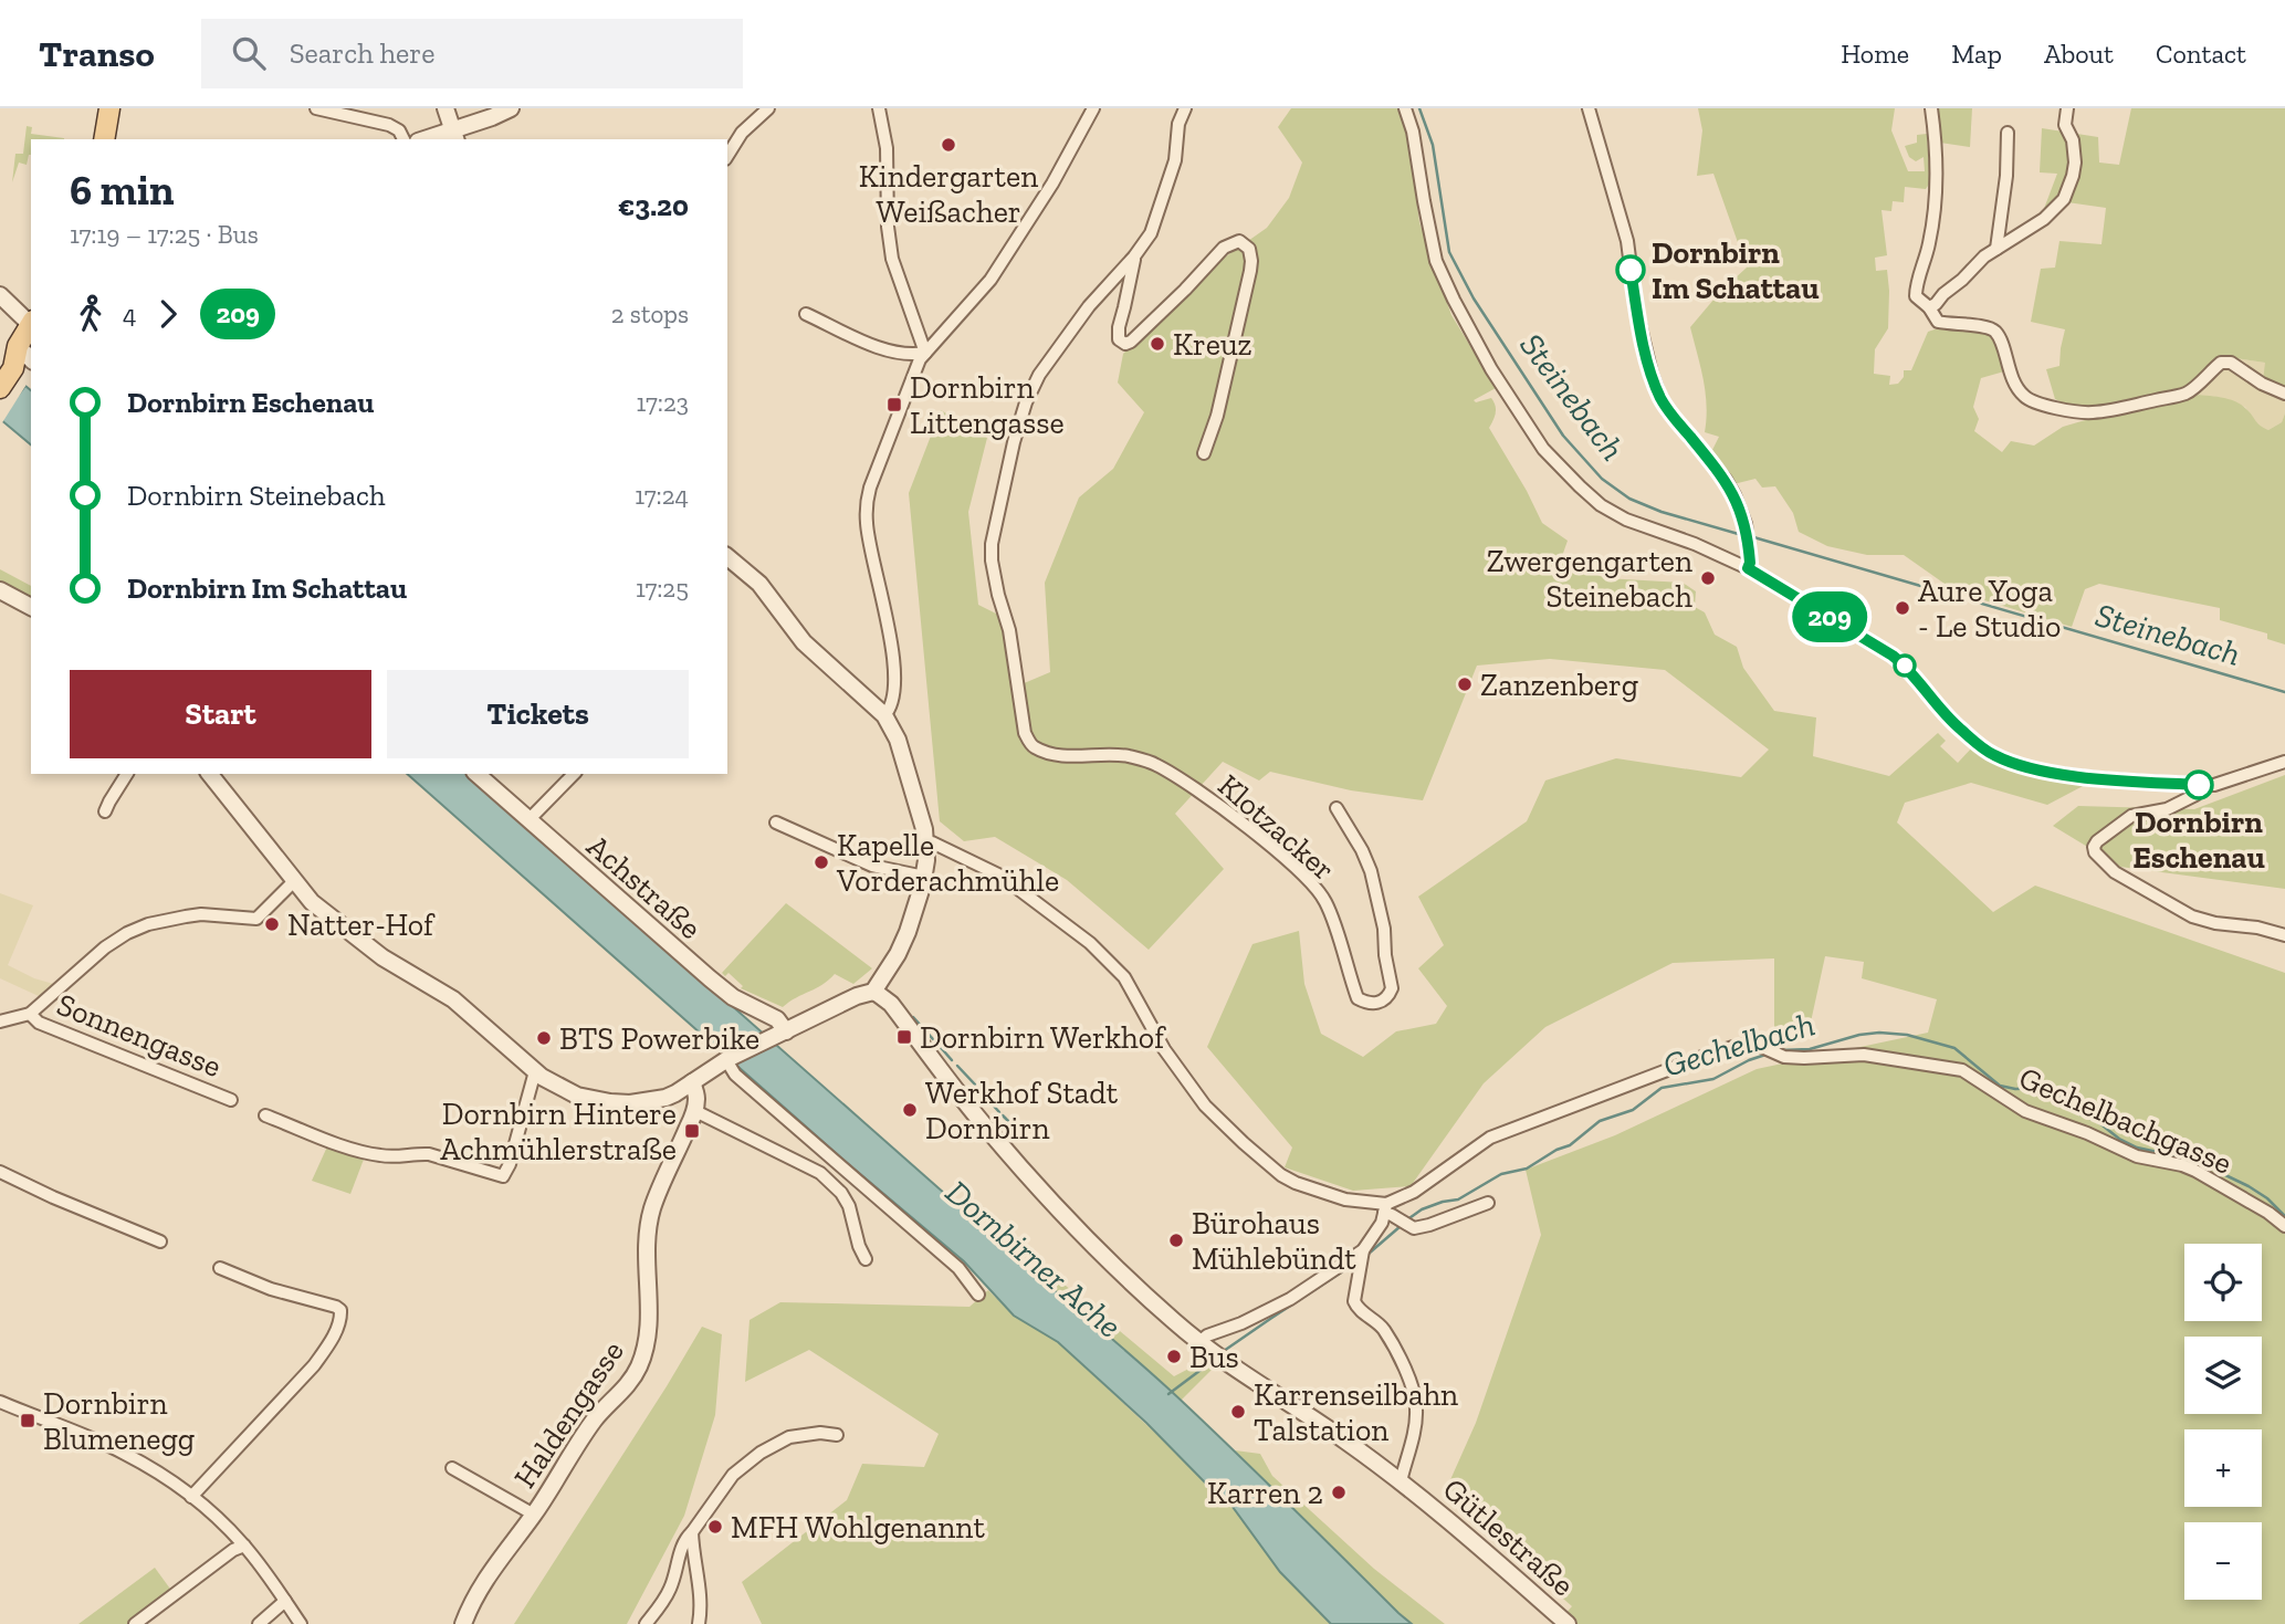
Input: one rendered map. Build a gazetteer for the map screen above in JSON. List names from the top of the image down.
{
  "streets": {
    "street": [
      "Klotzacker",
      "Achstraße",
      "Sonnengasse",
      "Gechelbachgasse",
      "Haldengasse",
      "Gütlestraße"
    ]
  },
  "water": ["Steinebach", "Gechelbach", "Dornbirner Ache"],
  "places": {
    "other": [
      "Kindergarten Weißacher",
      "Dornbirn Im Schattau",
      "Kreuz",
      "Zwergengarten Steinebach",
      "Aure Yoga - Le Studio",
      "Zanzenberg",
      "Dornbirn Eschenau",
      "Kapelle Vorderachmühle",
      "Natter-Hof",
      "BTS Powerbike",
      "Werkhof Stadt Dornbirn",
      "Bürohaus Mühlebündt",
      "Bus",
      "Karrenseilbahn Talstation",
      "Karren 2",
      "MFH Wohlgenannt"
    ],
    "transit": [
      "Dornbirn Littengasse",
      "Dornbirn Werkhof",
      "Dornbirn Hintere Achmühlerstraße",
      "Dornbirn Blumenegg"
    ]
  },
  "lines": ["bus line 209"],
  "page": {
    "header": "Transo",
    "search": "Search here",
    "nav": [
      "Home",
      "Map",
      "About",
      "Contact"
    ],
    "on_map": "209",
    "heading": ["6 min", "17:19 – 17:25 · Bus", "€3.20"],
    "legs": ["4", "209", "2 stops"],
    "list": [
      {
        "name": "Dornbirn Eschenau",
        "value": "17:23"
      },
      {
        "name": "Dornbirn Steinebach",
        "value": "17:24"
      },
      {
        "name": "Dornbirn Im Schattau",
        "value": "17:25"
      }
    ],
    "buttons": ["Start", "Tickets"],
    "map_buttons": ["+", "−"]
  }
}
